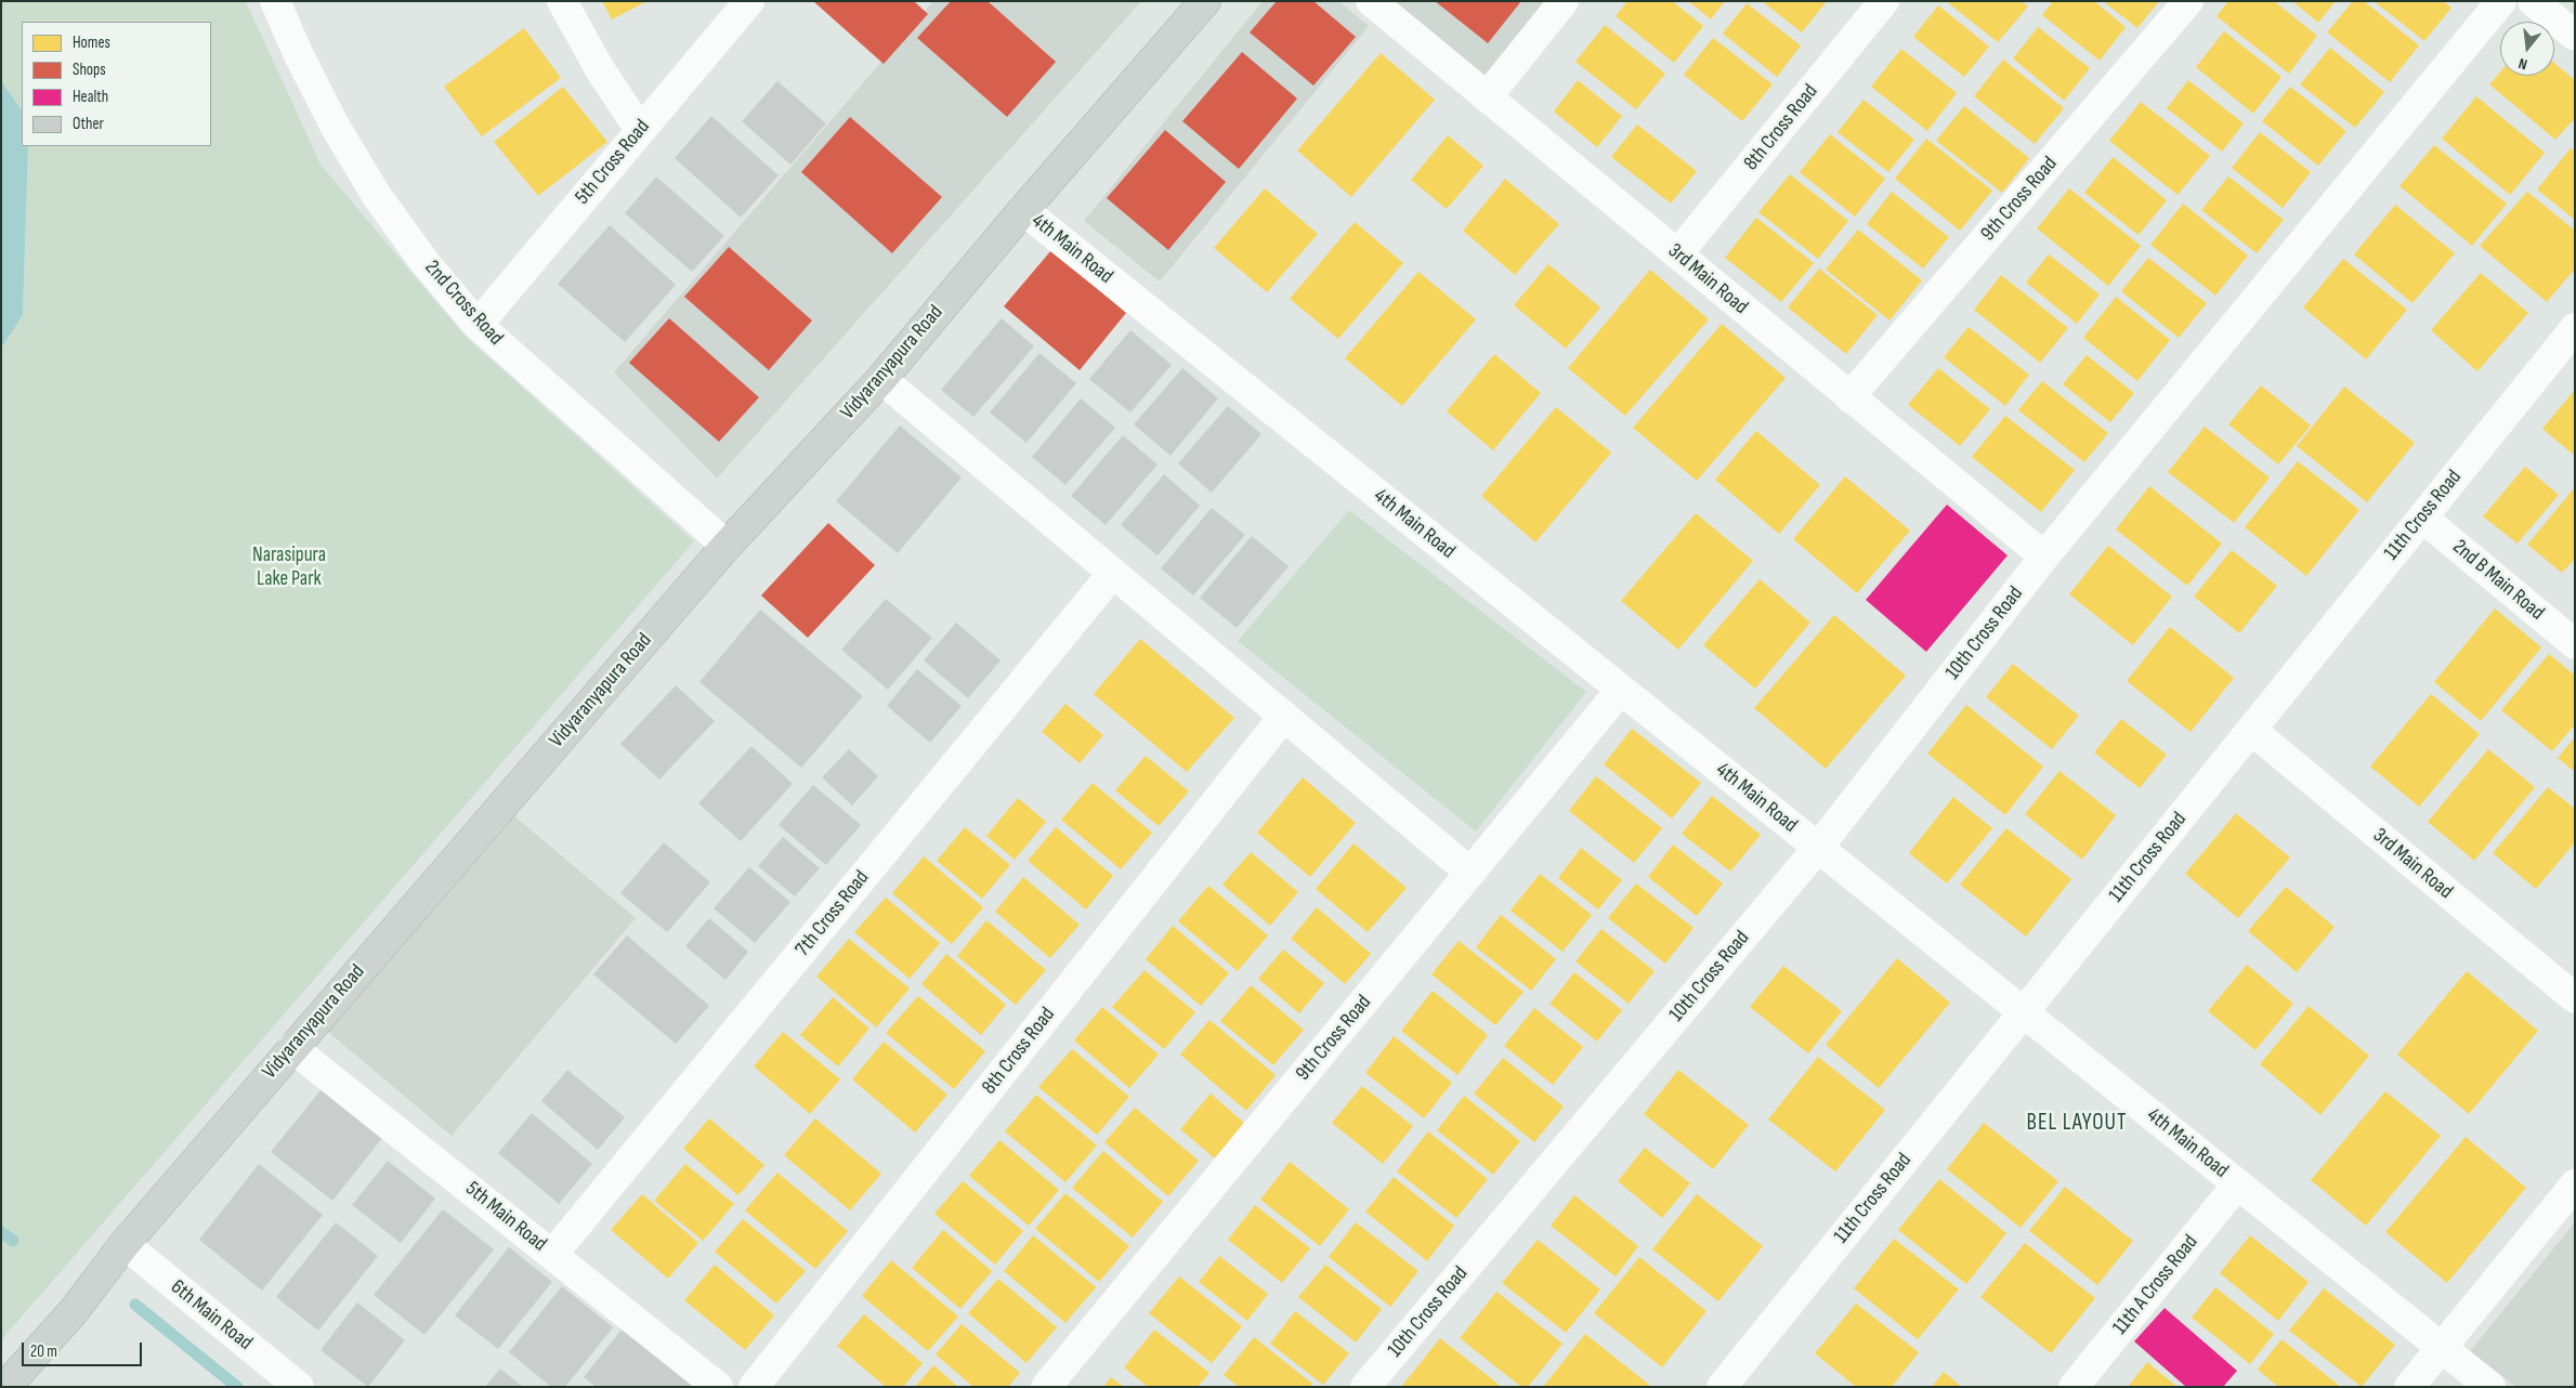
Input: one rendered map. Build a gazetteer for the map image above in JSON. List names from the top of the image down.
{
  "streets": {
    "main road": ["Vidyaranyapura Road"],
    "street": [
      "8th Cross Road",
      "5th Cross Road",
      "9th Cross Road",
      "4th Main Road",
      "3rd Main Road",
      "2nd Cross Road",
      "11th Cross Road",
      "2nd B Main Road",
      "10th Cross Road",
      "7th Cross Road",
      "5th Main Road",
      "11th A Cross Road",
      "6th Main Road"
    ]
  },
  "crossings": [
    ["8th Cross Road", "3rd Main Road"],
    ["5th Cross Road", "2nd Cross Road"],
    ["9th Cross Road", "4th Main Road"],
    ["9th Cross Road", "3rd Main Road"],
    ["4th Main Road", "Vidyaranyapura Road"],
    ["4th Main Road", "11th Cross Road"],
    ["4th Main Road", "10th Cross Road"],
    ["4th Main Road", "11th A Cross Road"],
    ["3rd Main Road", "11th Cross Road"],
    ["3rd Main Road", "10th Cross Road"],
    ["2nd Cross Road", "Vidyaranyapura Road"],
    ["Vidyaranyapura Road", "5th Main Road"],
    ["Vidyaranyapura Road", "6th Main Road"],
    ["11th Cross Road", "2nd B Main Road"],
    ["7th Cross Road", "5th Main Road"]
  ],
  "districts": ["BEL LAYOUT"],
  "parks": ["Narasipura Lake Park"],
  "legend": [
    "Homes",
    "Shops",
    "Health",
    "Other"
  ],
  "scale_bar": "20 m",
  "north": "bottom"
}
